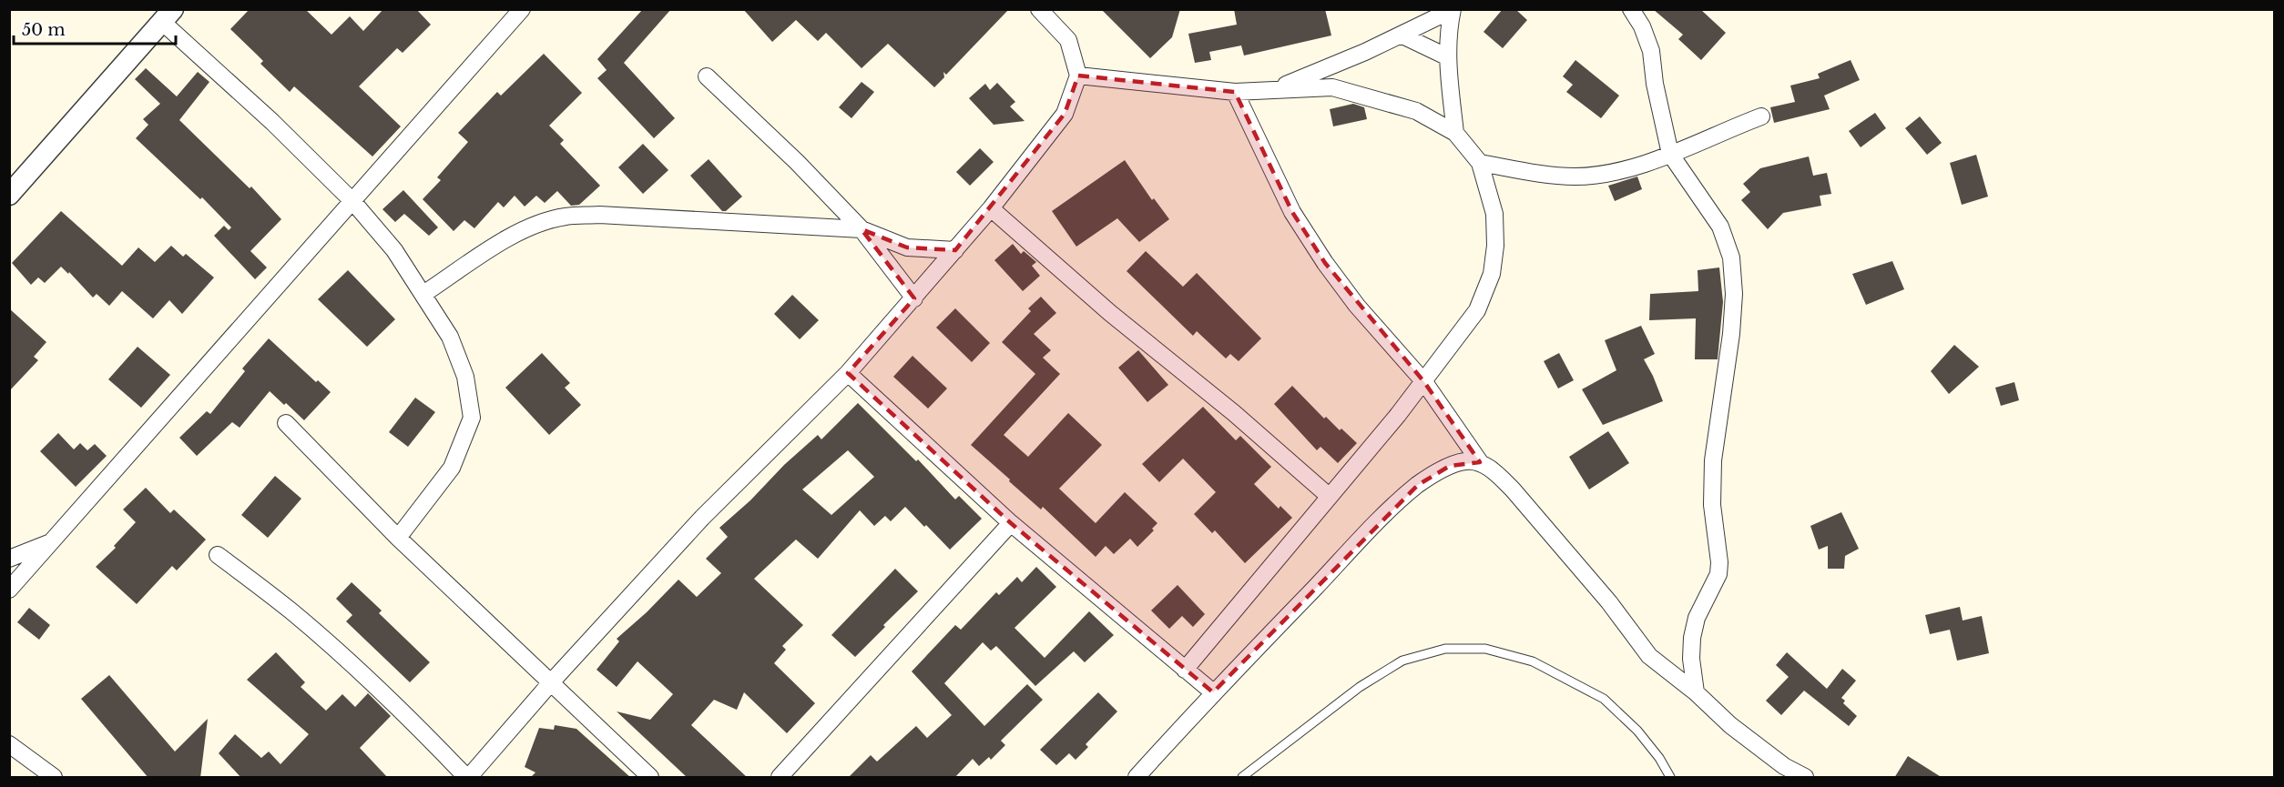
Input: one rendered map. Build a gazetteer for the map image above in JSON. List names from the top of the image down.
{
  "scale_bar": "50 m"
}
